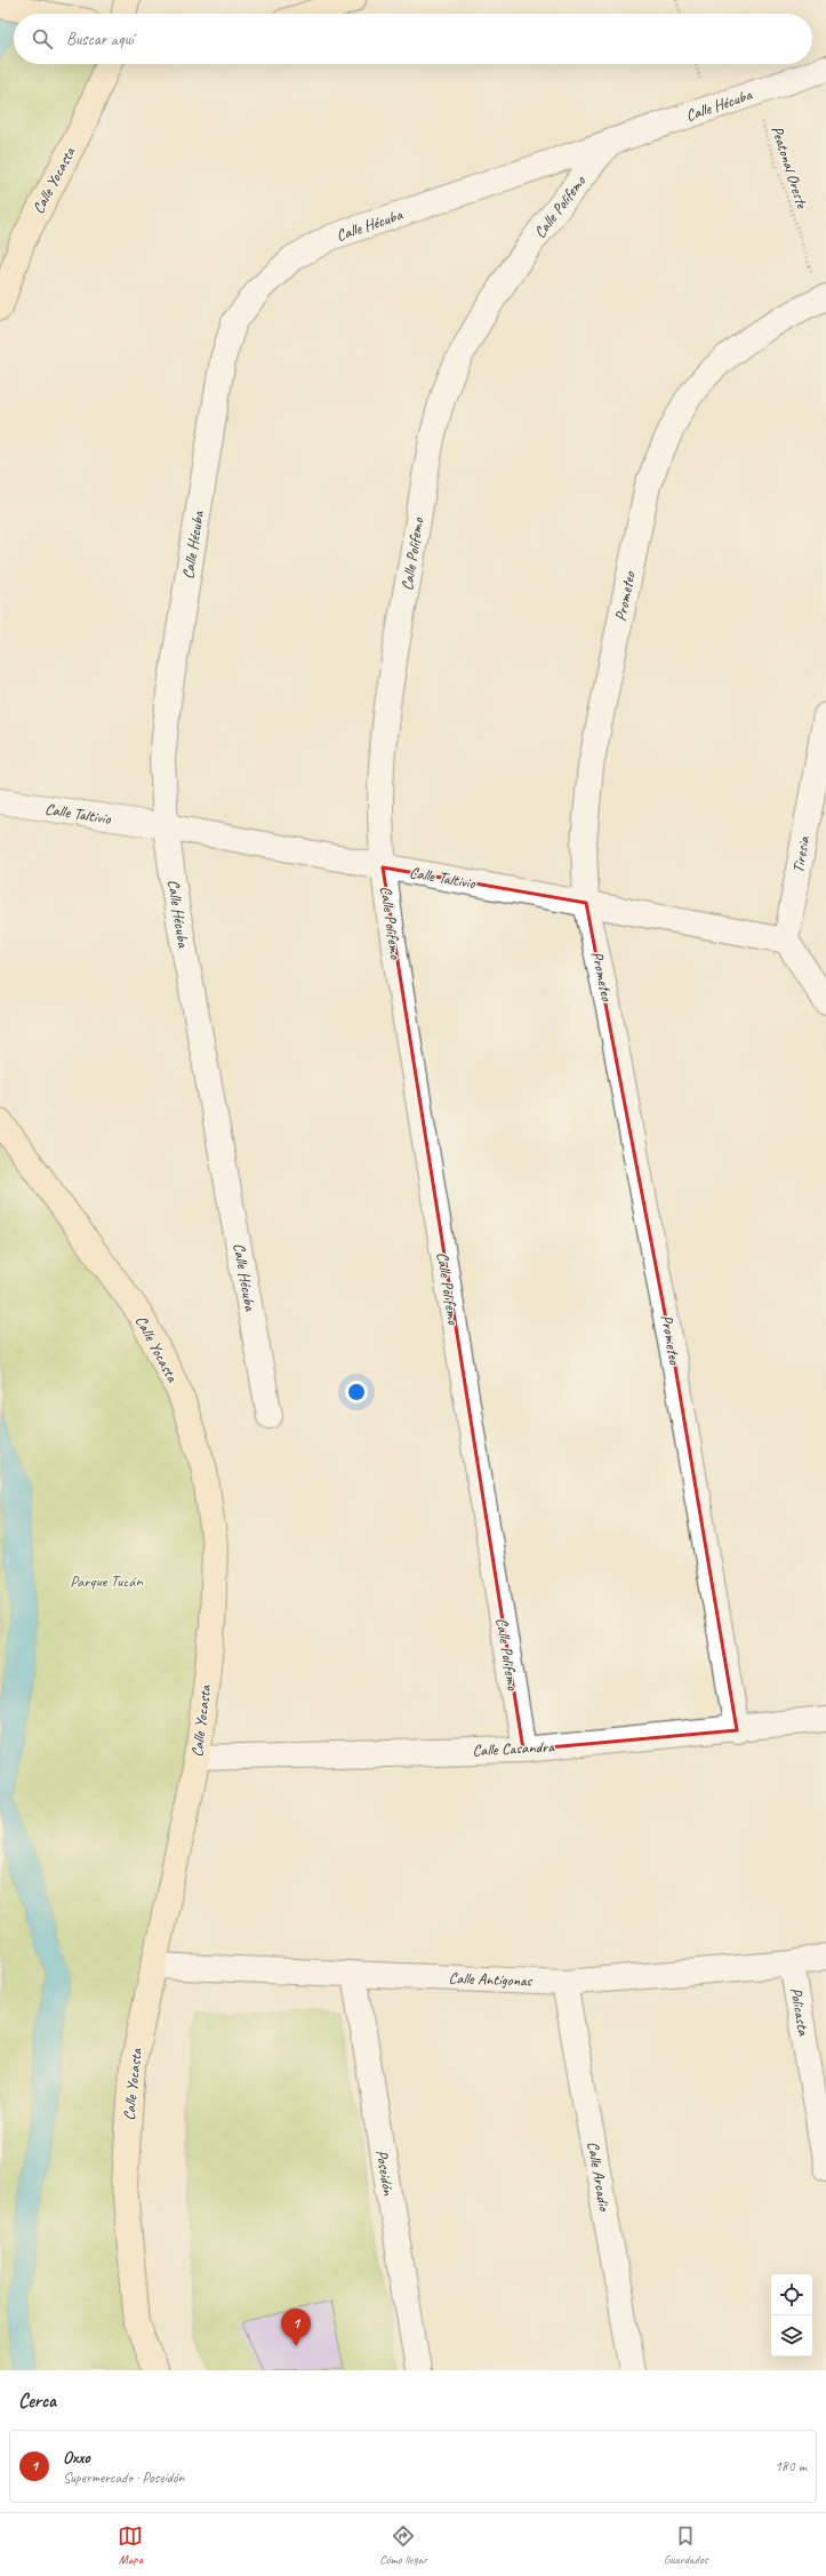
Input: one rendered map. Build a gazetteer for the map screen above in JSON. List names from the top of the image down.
{
  "streets": {
    "street": [
      "Calle Hécuba",
      "Calle Yocasta",
      "Calle Polifemo",
      "Prometeo",
      "Calle Taltivio",
      "Tiresia",
      "Calle Casandra",
      "Calle Antígonas",
      "Policasta",
      "Poseidón",
      "Calle Arcadio"
    ],
    "path": ["Peatonal Oreste"]
  },
  "crossings": [
    ["Calle Hécuba", "Peatonal Oreste"],
    ["Calle Hécuba", "Calle Polifemo"],
    ["Calle Hécuba", "Calle Taltivio"],
    ["Peatonal Oreste", "Prometeo"],
    ["Calle Yocasta", "Calle Casandra"],
    ["Calle Yocasta", "Calle Antígonas"],
    ["Calle Polifemo", "Calle Taltivio"],
    ["Calle Polifemo", "Calle Casandra"],
    ["Prometeo", "Calle Taltivio"],
    ["Prometeo", "Calle Casandra"],
    ["Calle Taltivio", "Tiresia"],
    ["Calle Antígonas", "Policasta"],
    ["Calle Antígonas", "Poseidón"],
    ["Calle Antígonas", "Calle Arcadio"]
  ],
  "parks": ["Parque Tucán"],
  "page": {
    "search": "Buscar aquí",
    "pins": "1",
    "heading": "Cerca",
    "list": [
      {
        "mark": "1",
        "name": "Oxxo",
        "note": "Supermercado · Poseidón",
        "value": "180 m"
      }
    ],
    "nav": ["Mapa", "Cómo llegar", "Guardados"]
  }
}
